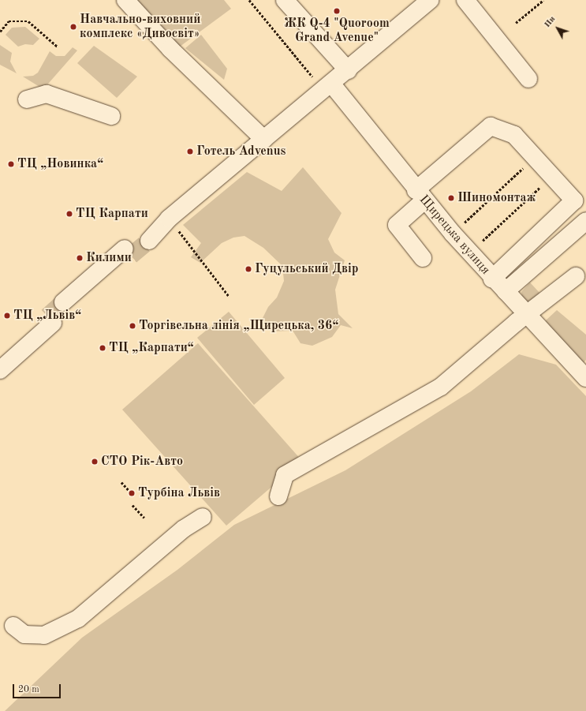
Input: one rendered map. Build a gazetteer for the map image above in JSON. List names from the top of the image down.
{
  "streets": {
    "street": ["Щирецька вулиця"]
  },
  "places": [
    "ЖК Q-4 \"Quoroom Grand Avenue\"",
    "Навчально-виховний комплекс «Дивосвіт»",
    "Готель Advenus",
    "ТЦ „Новинка“",
    "Шиномонтаж",
    "ТЦ Карпати",
    "Килими",
    "Гуцульський Двір",
    "ТЦ „Львів“",
    "Торгівельна лінія „Щирецька, 36“",
    "ТЦ „Карпати“",
    "СТО Рік-Авто",
    "Турбіна Львів"
  ],
  "scale_bar": "20 m",
  "north": "top left"
}
